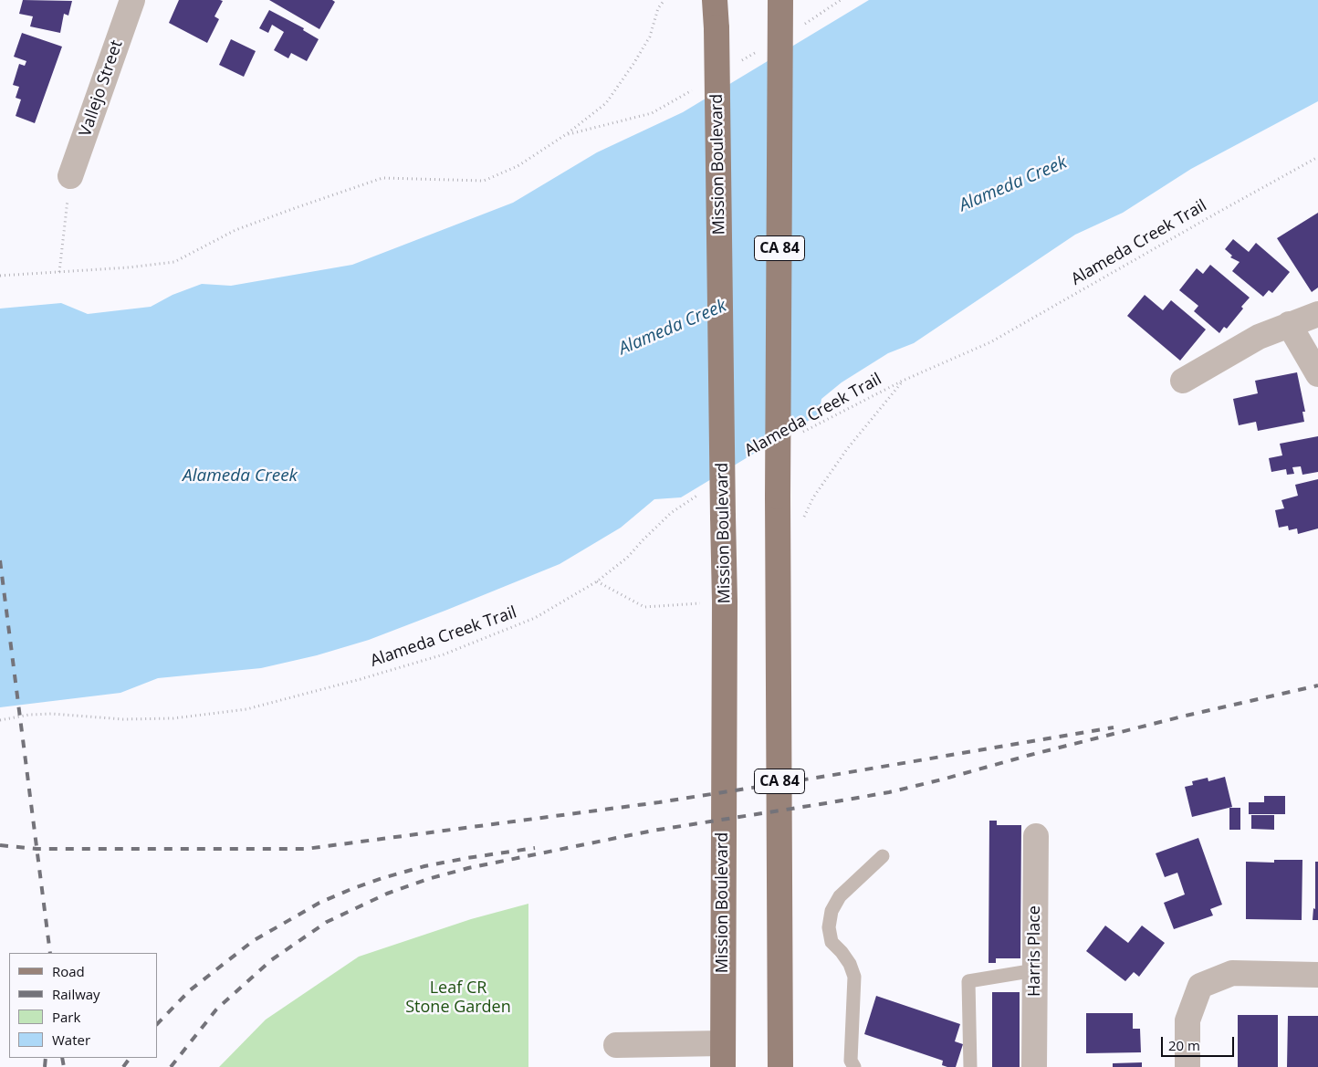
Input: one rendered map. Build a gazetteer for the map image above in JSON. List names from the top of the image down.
{
  "streets": {
    "main road": ["Mission Boulevard", "CA 84"],
    "street": ["Vallejo Street", "Harris Place"],
    "path": ["Alameda Creek Trail"]
  },
  "water": ["Alameda Creek"],
  "parks": ["Leaf CR Stone Garden"],
  "legend": [
    "Road",
    "Railway",
    "Park",
    "Water"
  ],
  "scale_bar": "20 m"
}
